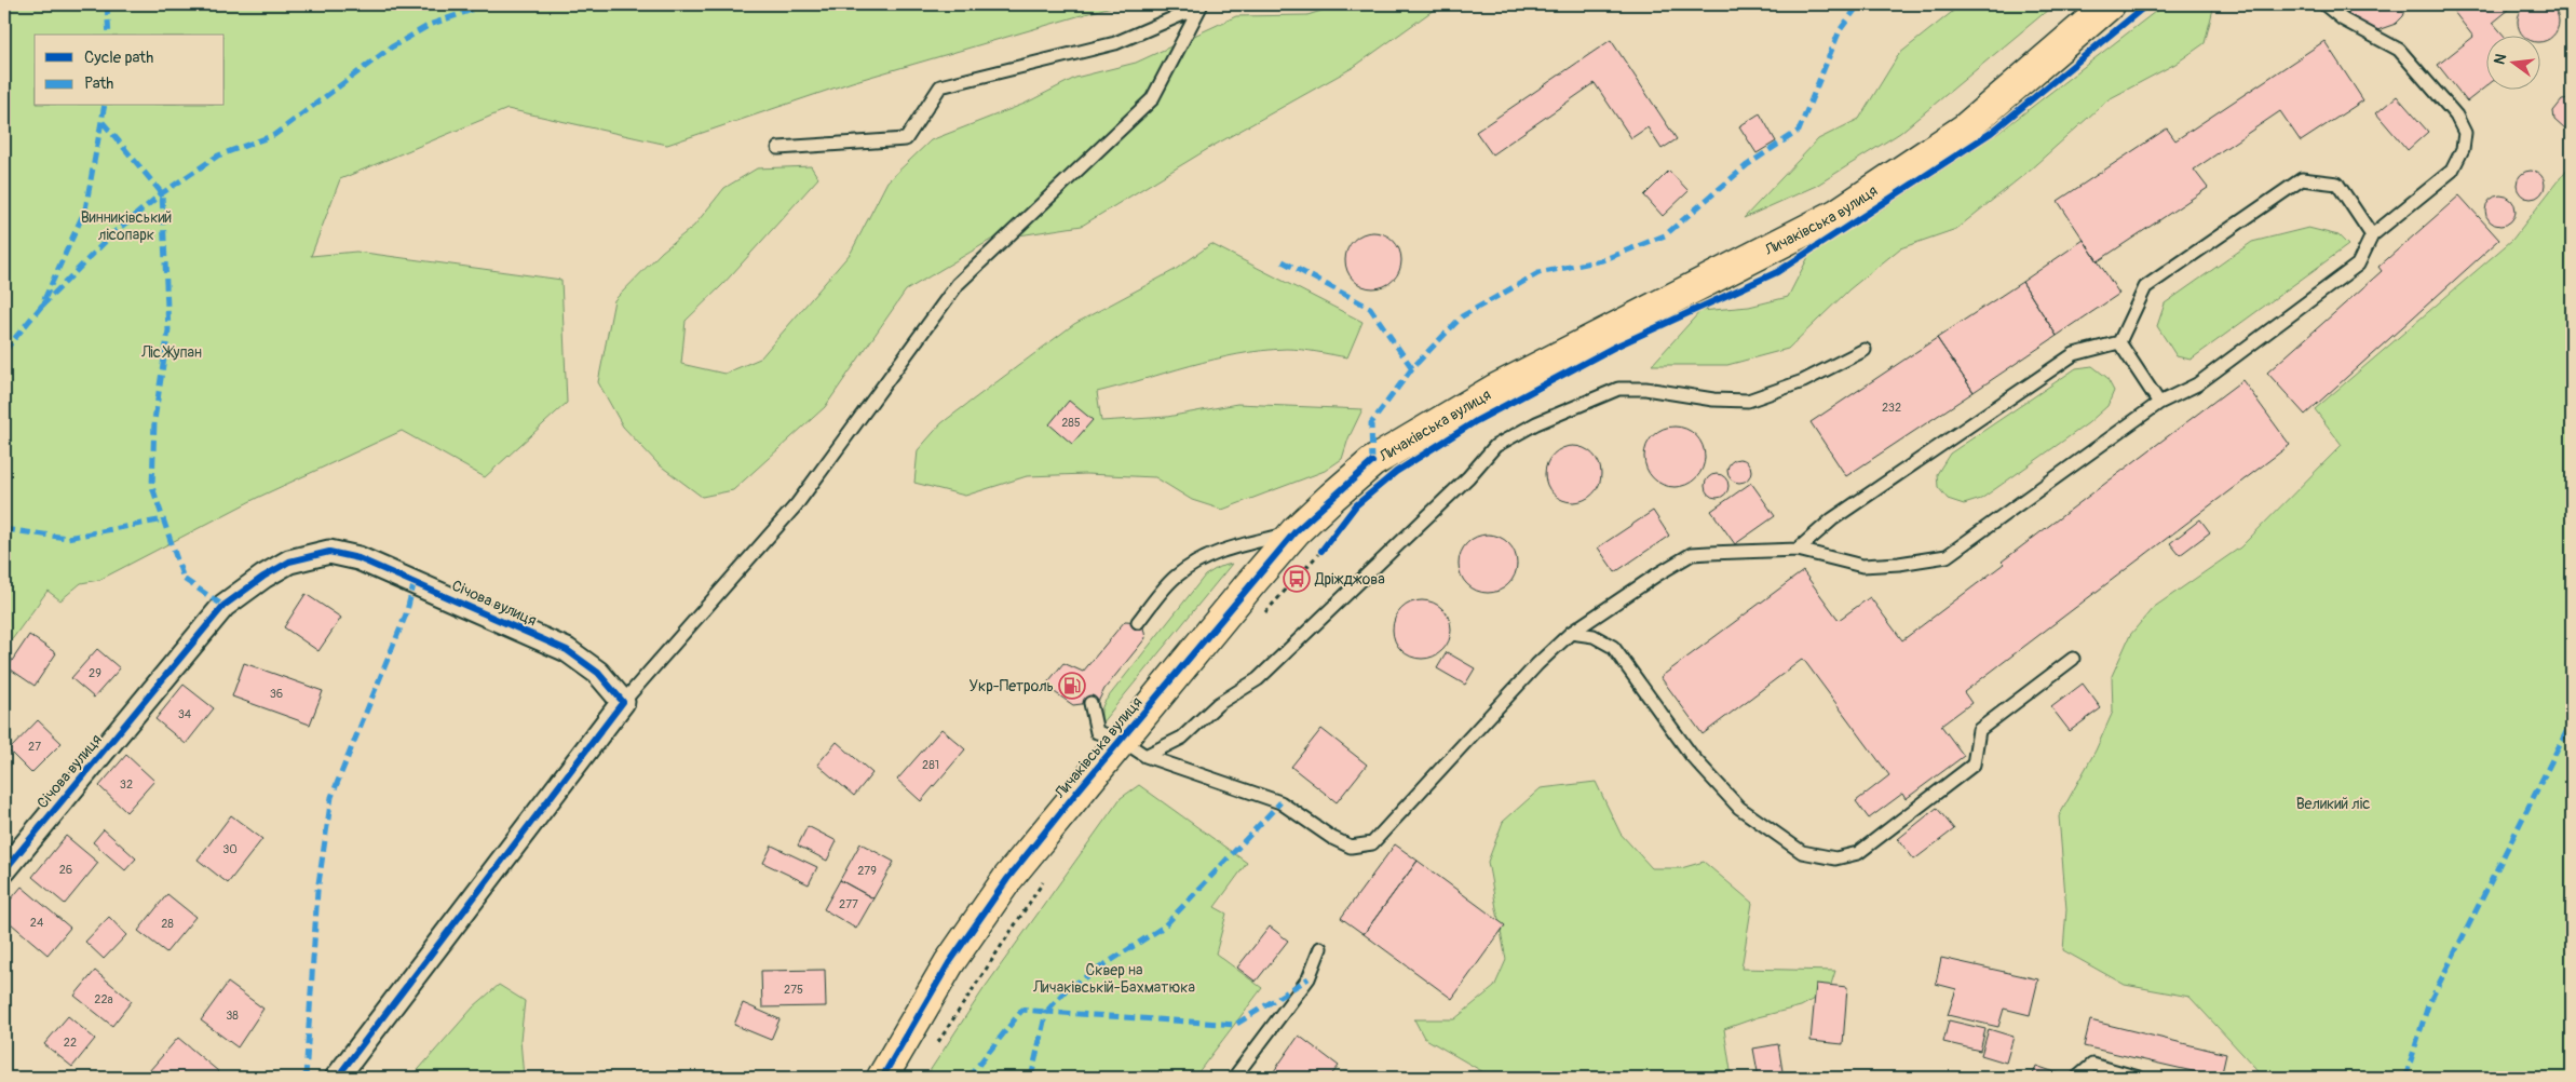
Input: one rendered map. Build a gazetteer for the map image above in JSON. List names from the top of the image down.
{
  "streets": {
    "main road": ["Личаківська вулиця"],
    "street": ["Січова вулиця"]
  },
  "parks": [
    "Винниківський лісопарк",
    "Ліс Жупан",
    "Великий ліс",
    "Сквер на Личаківській-Бахматюка"
  ],
  "places": {
    "bus stop": ["Дріжджова"],
    "fuel station": ["Укр-Петроль"]
  },
  "house_numbers": [
    "232",
    "285",
    "29",
    "36",
    "34",
    "27",
    "281",
    "32",
    "30",
    "26",
    "279",
    "277",
    "24",
    "28",
    "275",
    "22а",
    "38",
    "22"
  ],
  "legend": ["Cycle path", "Path"],
  "north": "left"
}
